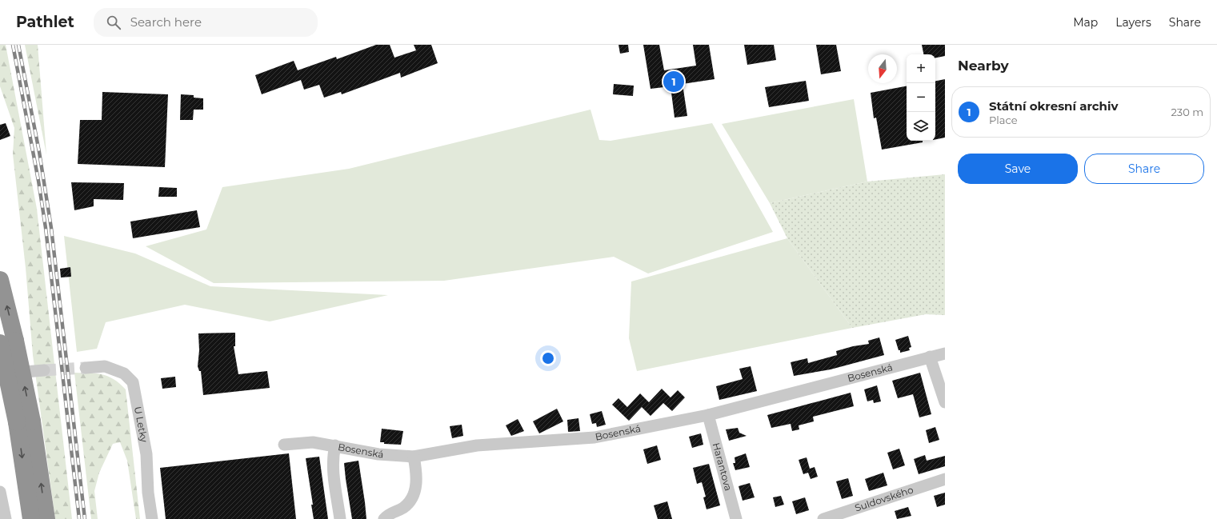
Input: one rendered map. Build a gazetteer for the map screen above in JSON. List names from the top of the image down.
{
  "streets": {
    "street": [
      "Bosenská",
      "U Letky",
      "Harantova",
      "Suldovského"
    ]
  },
  "crossings": [
    ["Bosenská", "Harantova"]
  ],
  "north": "bottom",
  "page": {
    "header": "Pathlet",
    "search": "Search here",
    "nav": ["Map", "Layers", "Share"],
    "heading": "Nearby",
    "map_buttons": ["+", "−"],
    "pins": "1",
    "list": [
      {
        "mark": "1",
        "name": "Státní okresní archiv",
        "note": "Place",
        "value": "230 m"
      }
    ],
    "buttons": ["Save", "Share"]
  }
}
